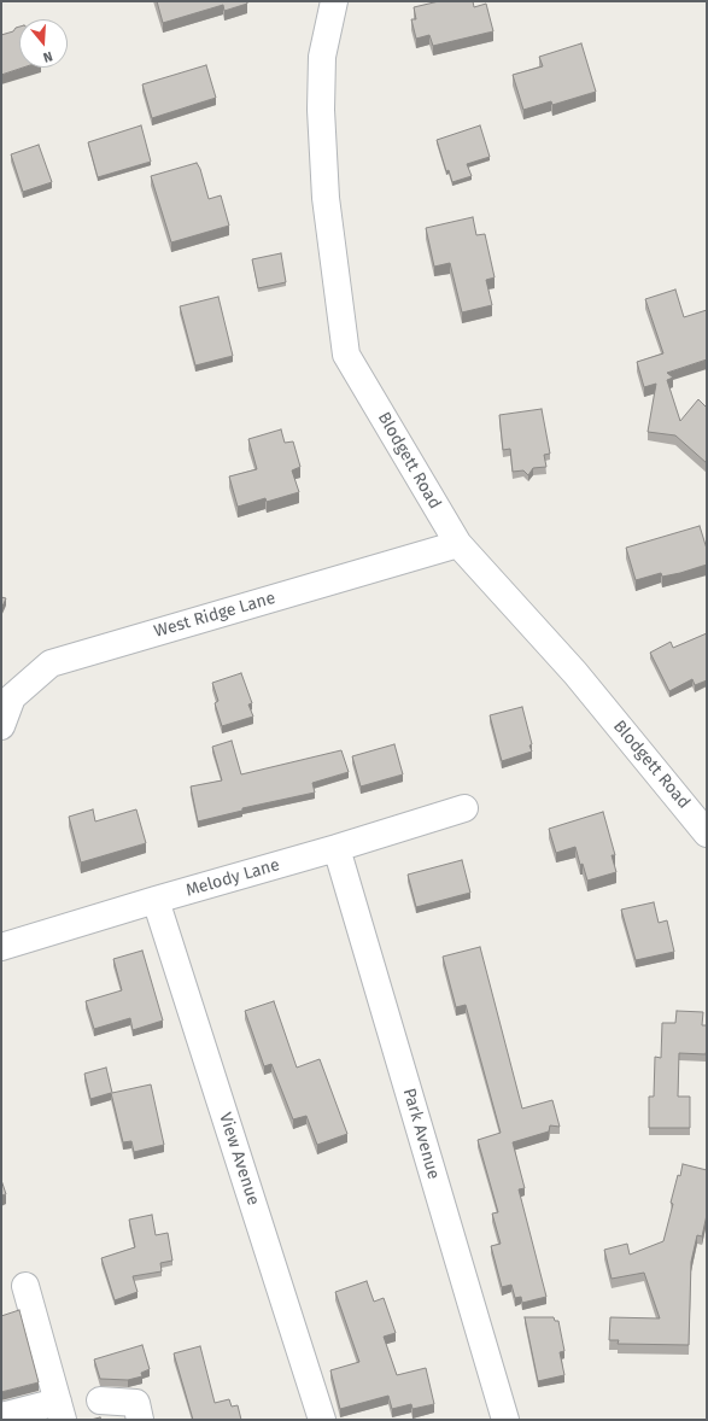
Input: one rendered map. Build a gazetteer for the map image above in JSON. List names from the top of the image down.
{
  "streets": {
    "street": [
      "Blodgett Road",
      "West Ridge Lane",
      "Melody Lane",
      "Park Avenue",
      "View Avenue"
    ]
  },
  "crossings": [
    ["Blodgett Road", "West Ridge Lane"],
    ["Melody Lane", "Park Avenue"],
    ["Melody Lane", "View Avenue"]
  ],
  "north": "bottom"
}
